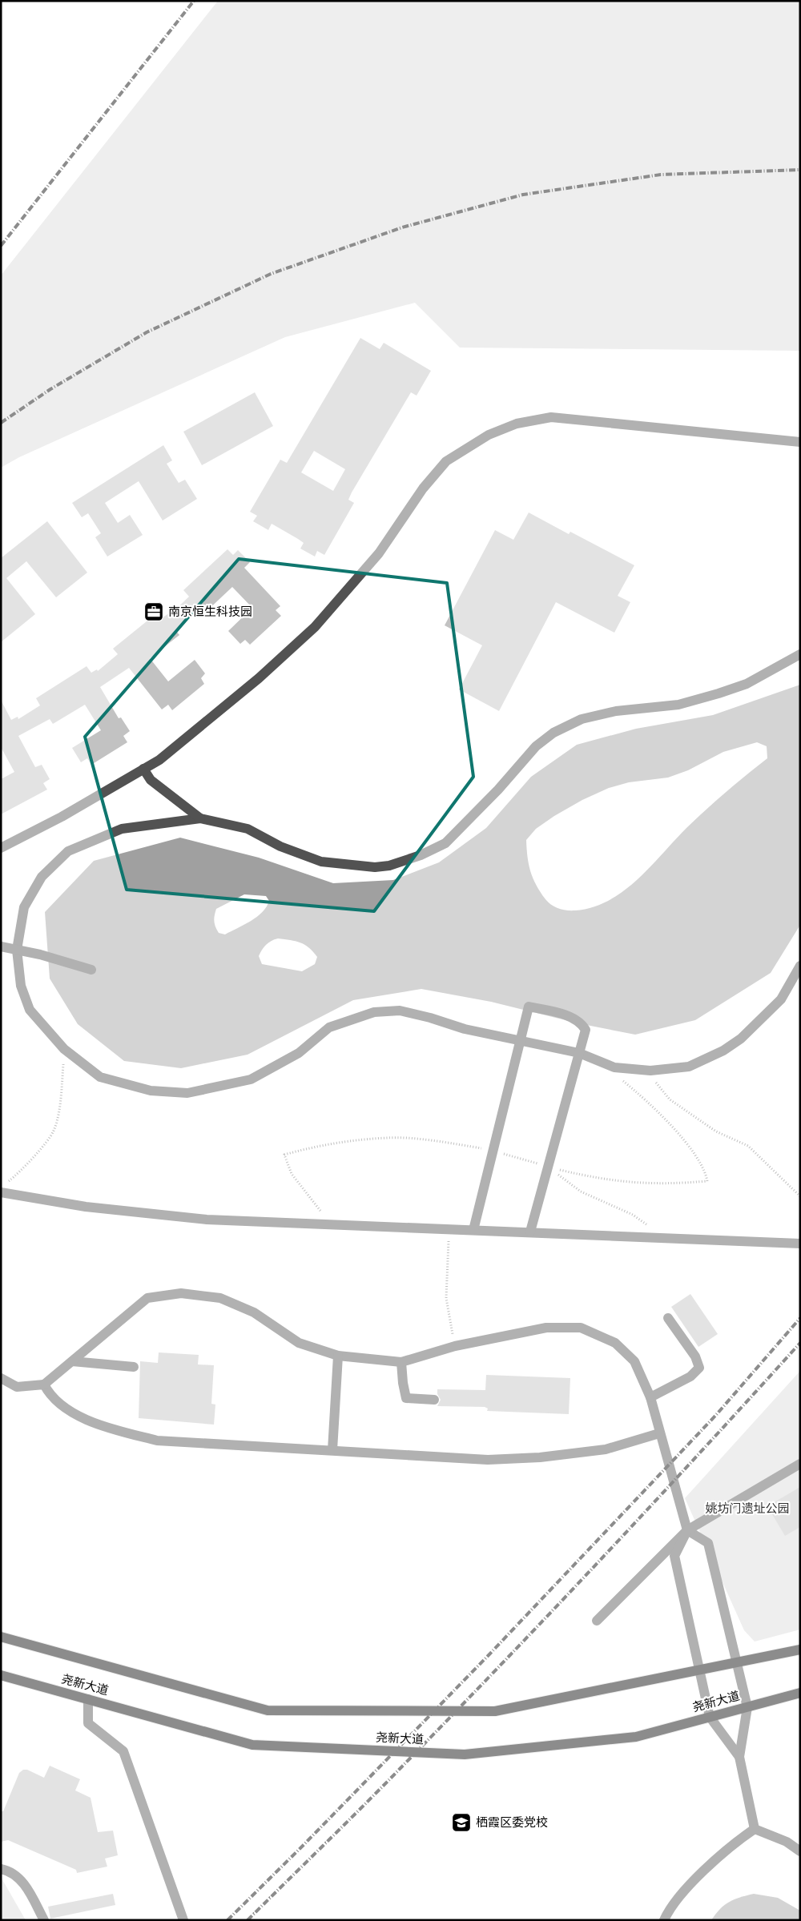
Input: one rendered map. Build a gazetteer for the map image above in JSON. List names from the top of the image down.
{
  "streets": {
    "main road": ["尧新大道"]
  },
  "parks": ["姚坊门遗址公园"],
  "places": {
    "office": ["南京恒生科技园"],
    "school or university": ["栖霞区委党校"]
  }
}
